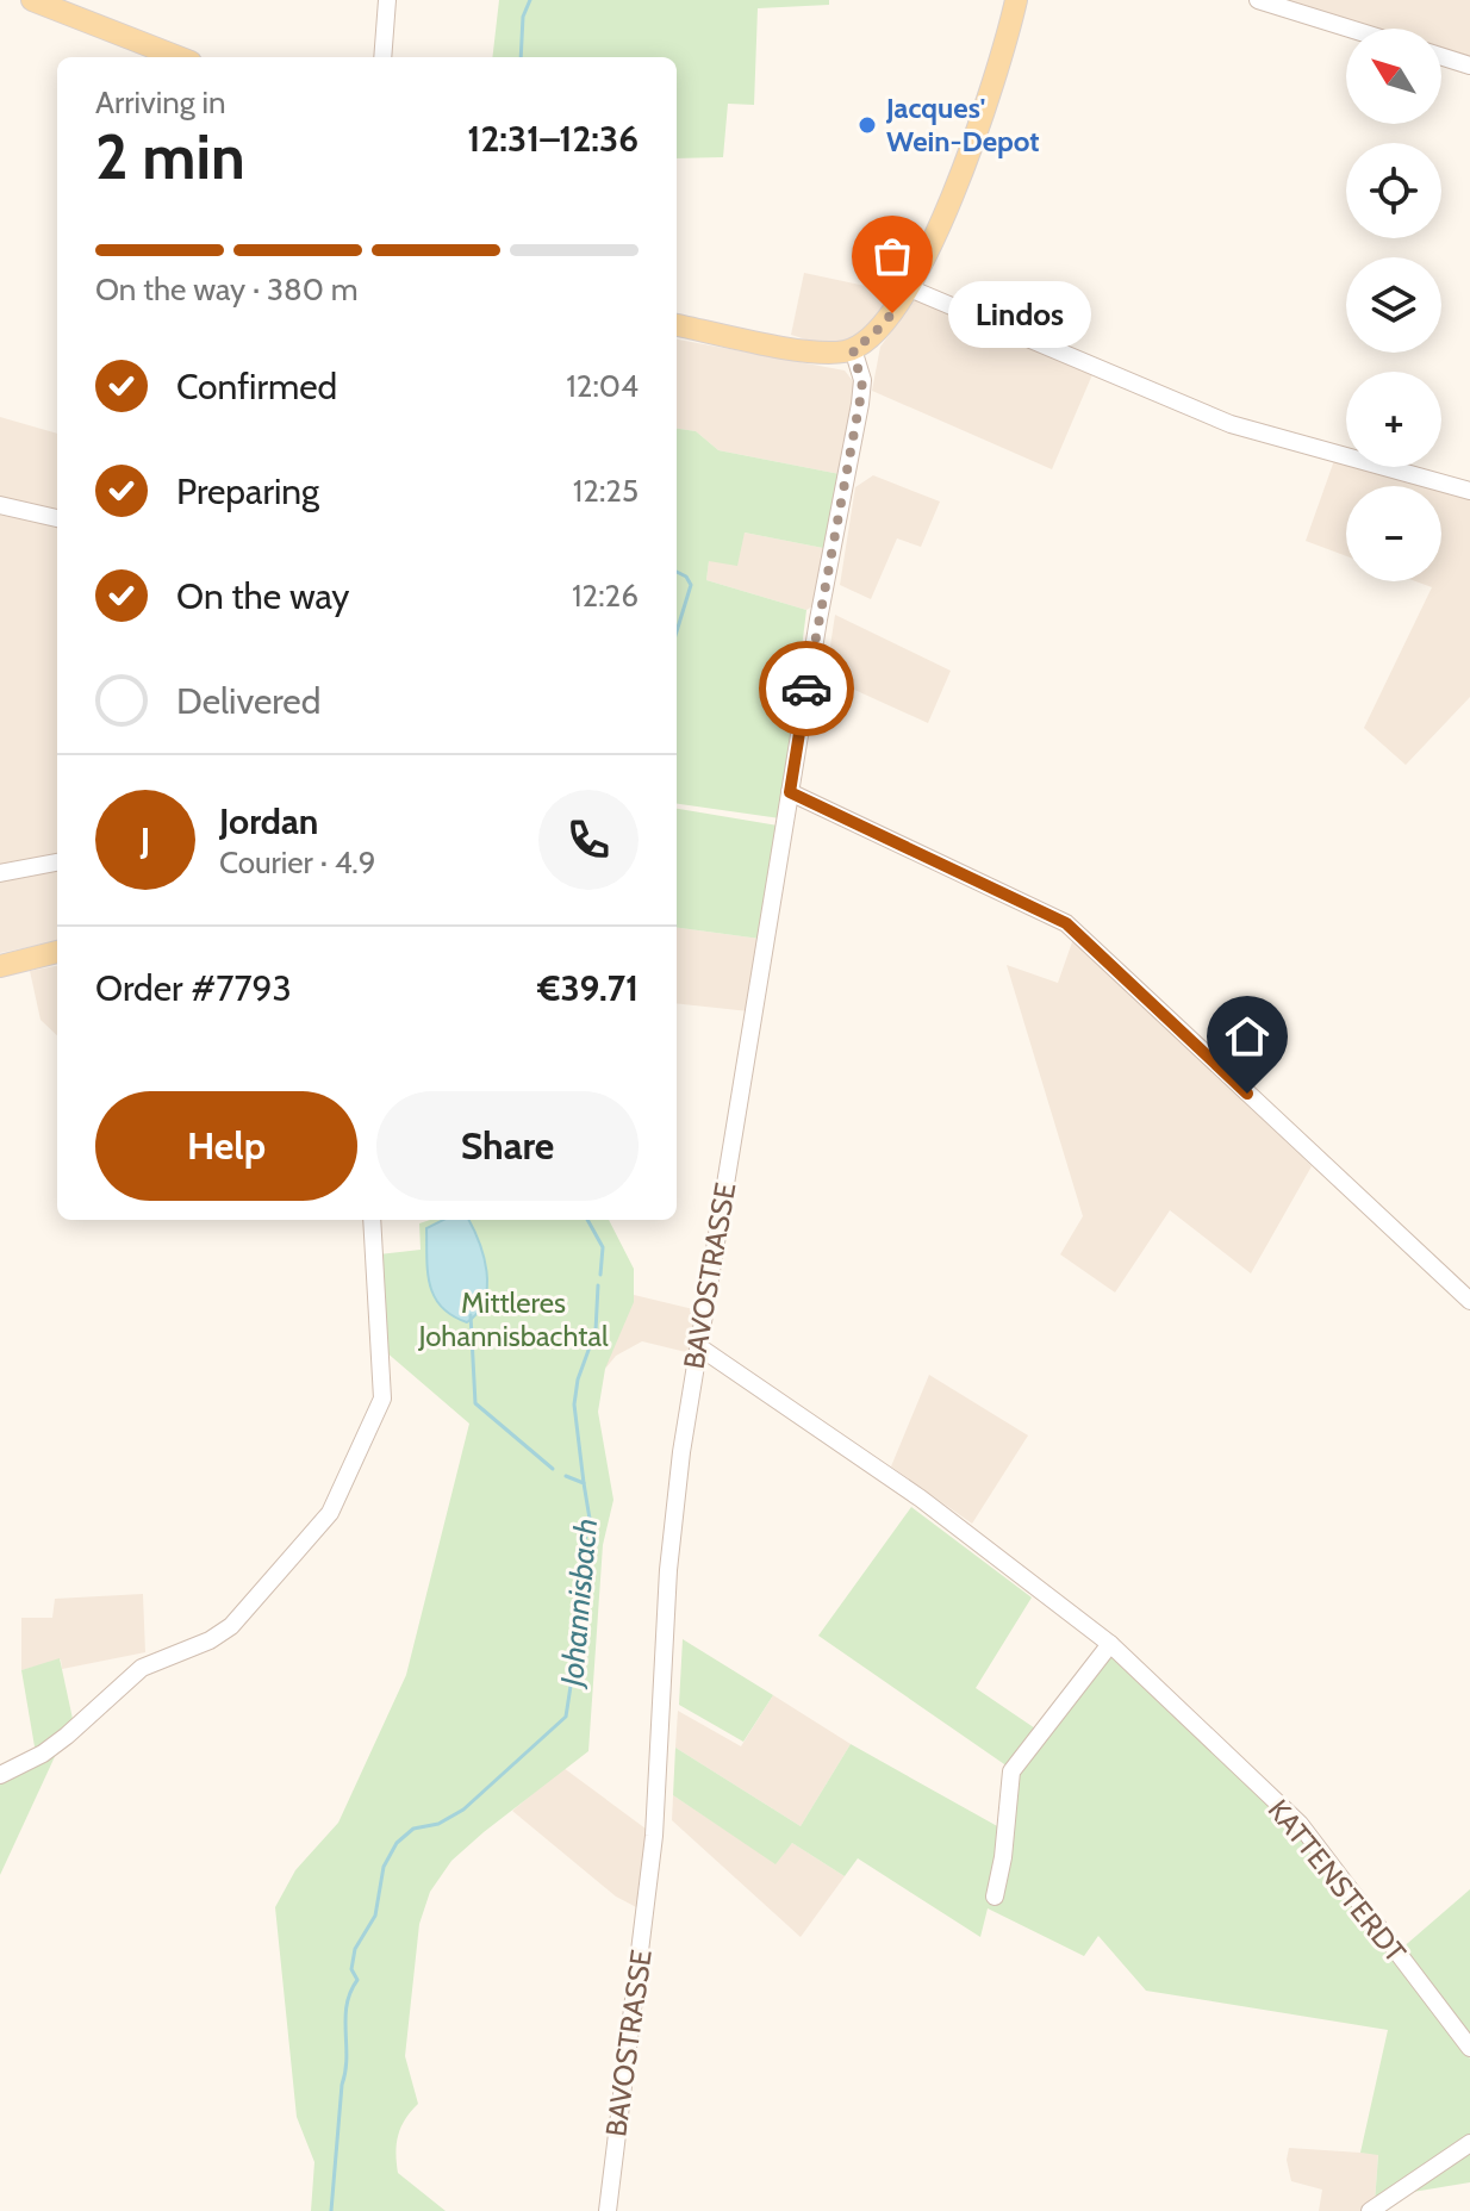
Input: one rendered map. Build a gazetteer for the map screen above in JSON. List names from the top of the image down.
{
  "streets": {
    "street": ["BAVOSTRASSE", "KATTENSTERDT"]
  },
  "crossings": [
    ["BAVOSTRASSE", "KATTENSTERDT"]
  ],
  "water": ["Johannisbach"],
  "parks": ["Mittleres Johannisbachtal"],
  "places": ["Jacques' Wein-Depot", "Lindos"],
  "north": "top left",
  "page": {
    "map_buttons": ["+", "−"],
    "heading": ["2 min", "Arriving in", "12:31–12:36"],
    "panel": [
      "Jordan",
      "Courier · 4.9",
      "Order #7793",
      "€39.71"
    ],
    "bar": "On the way · 380 m",
    "bubble": "Lindos",
    "list": [
      ["Confirmed", "12:04"],
      ["Preparing", "12:25"],
      ["On the way", "12:26"],
      "Delivered"
    ],
    "round": "J",
    "buttons": ["Help", "Share"]
  }
}
